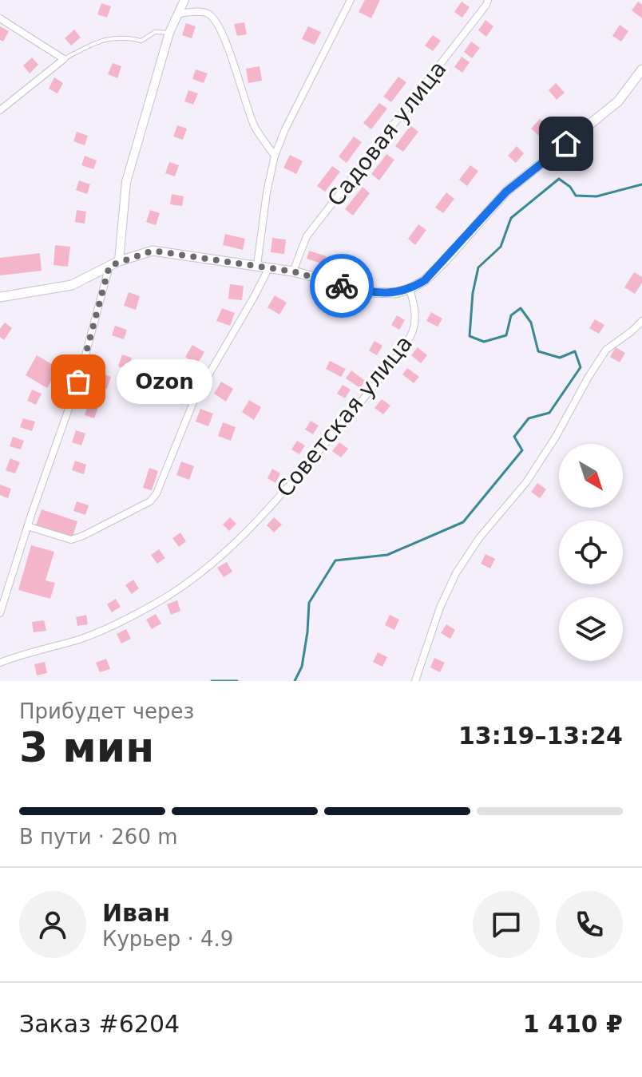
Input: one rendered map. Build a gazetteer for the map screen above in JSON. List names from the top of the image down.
{
  "streets": {
    "street": ["Садовая улица", "Советская улица"]
  },
  "places": ["Ozon"],
  "north": "bottom right",
  "page": {
    "bubble": "Ozon",
    "heading": ["3 мин", "Прибудет через", "13:19–13:24"],
    "panel": [
      "Иван",
      "Курьер · 4.9",
      "Заказ #6204",
      "1 410 ₽"
    ],
    "bar": "В пути · 260 m"
  }
}
